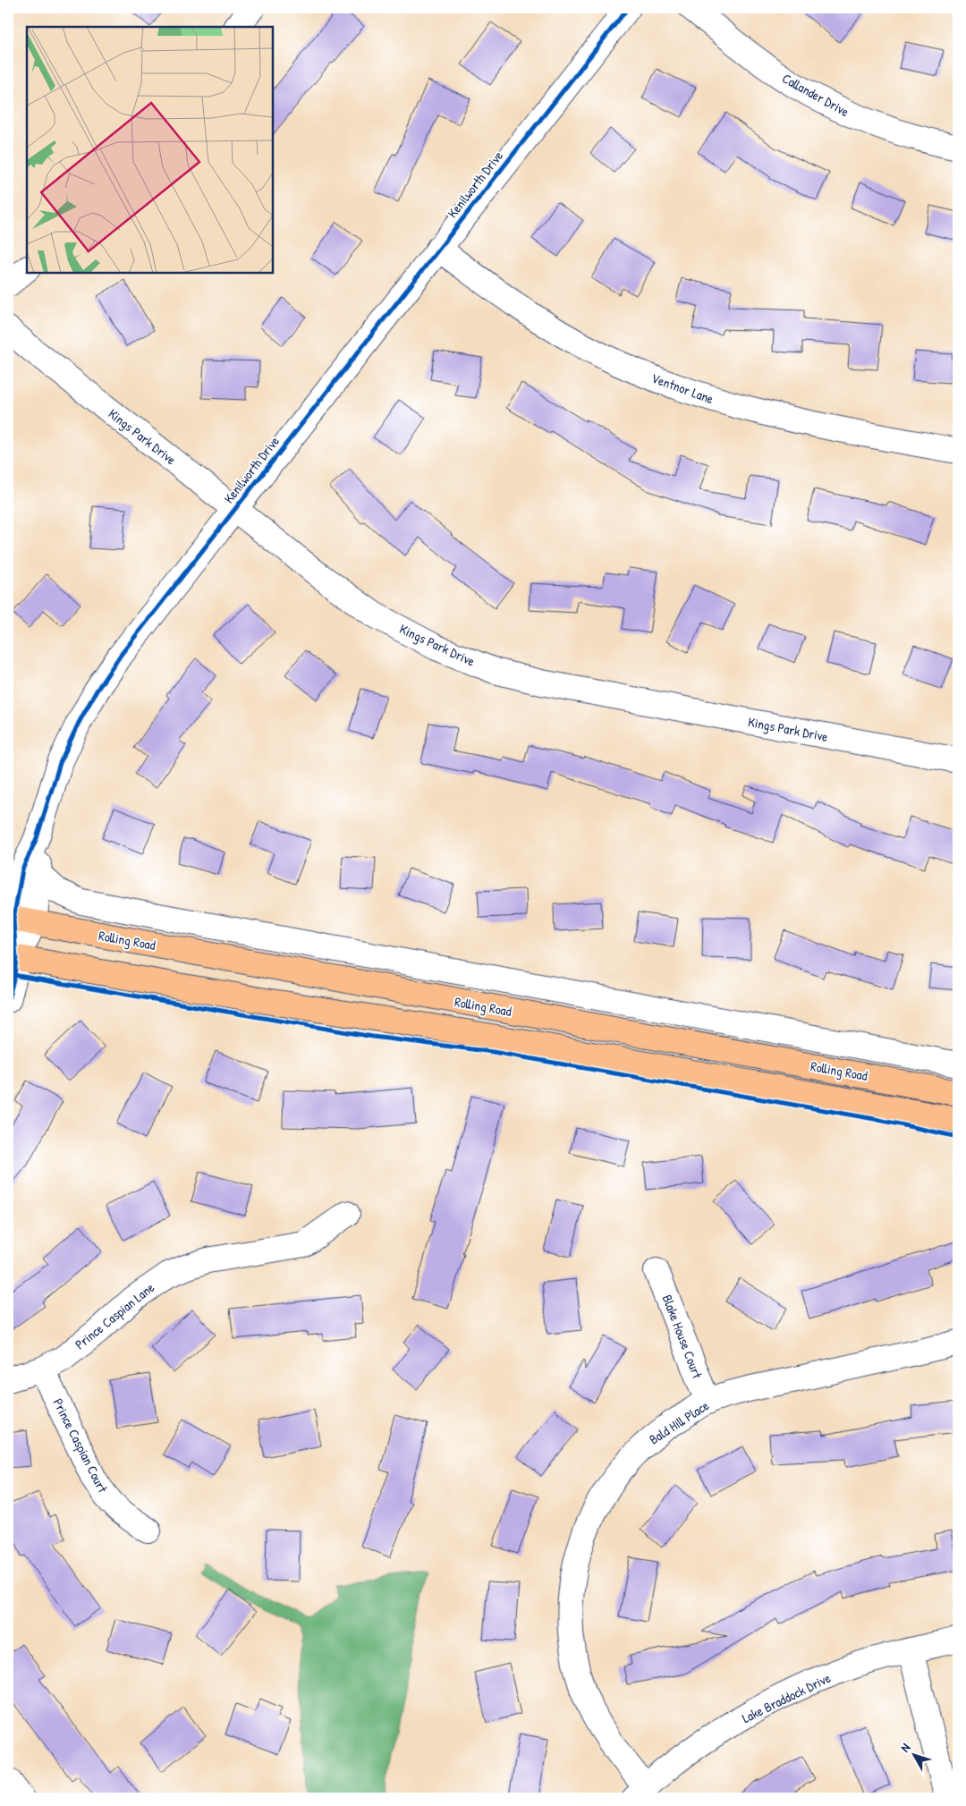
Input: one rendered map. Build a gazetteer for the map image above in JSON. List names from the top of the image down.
{
  "streets": {
    "main road": ["Rolling Road"],
    "street": [
      "Callander Drive",
      "Kenilworth Drive",
      "Ventnor Lane",
      "Kings Park Drive",
      "Prince Caspian Lane",
      "Blake House Court",
      "Bald Hill Place",
      "Prince Caspian Court",
      "Lake Braddock Drive"
    ]
  },
  "crossings": [
    ["Kenilworth Drive", "Ventnor Lane"],
    ["Kenilworth Drive", "Kings Park Drive"],
    ["Kenilworth Drive", "Rolling Road"],
    ["Prince Caspian Lane", "Prince Caspian Court"],
    ["Blake House Court", "Bald Hill Place"],
    ["Bald Hill Place", "Lake Braddock Drive"]
  ],
  "north": "top left"
}
